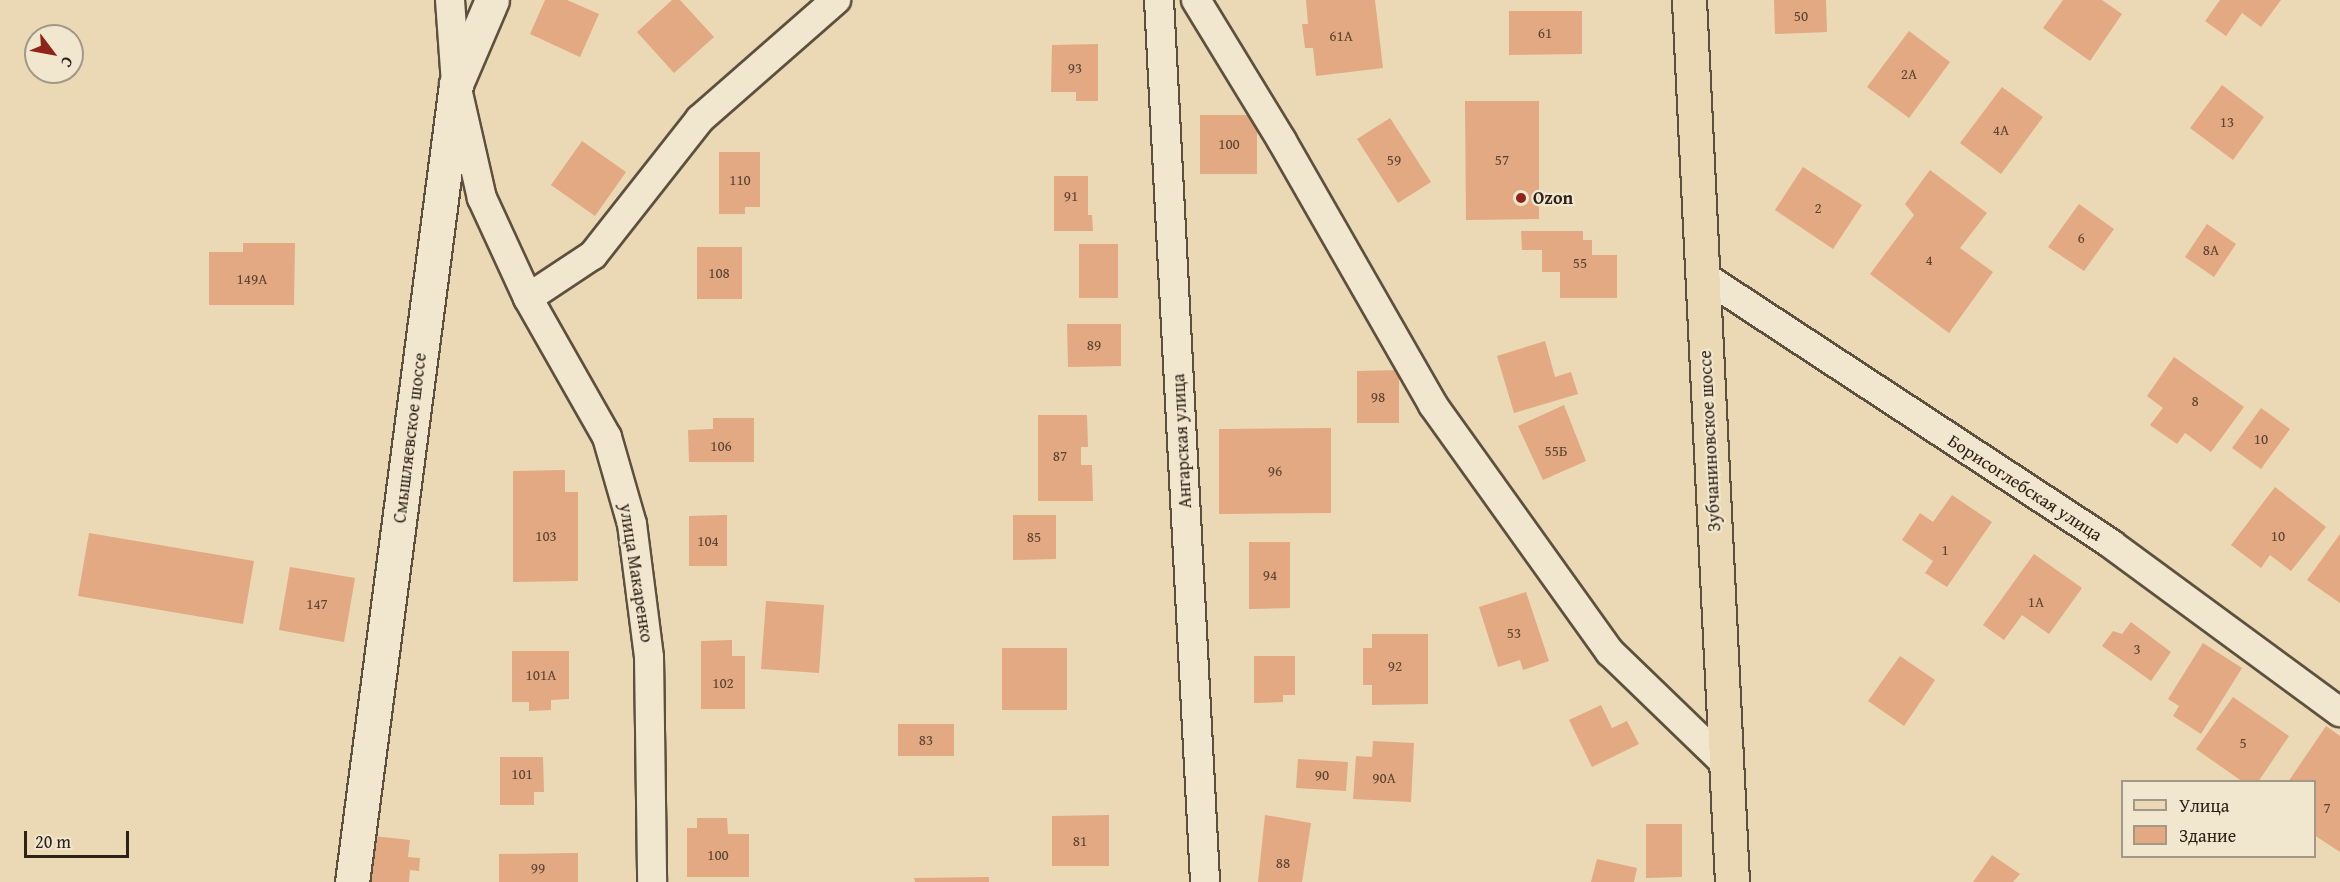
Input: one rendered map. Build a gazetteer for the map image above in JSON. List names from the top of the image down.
{
  "streets": {
    "main road": ["Зубчаниновское шоссе"],
    "street": [
      "Смышляевское шоссе",
      "Ангарская улица",
      "Борисоглебская улица",
      "улица Макаренко"
    ]
  },
  "crossings": [
    ["Смышляевское шоссе", "улица Макаренко"],
    ["Зубчаниновское шоссе", "Борисоглебская улица"]
  ],
  "places": ["Ozon"],
  "house_numbers": [
    "50",
    "61",
    "61А",
    "93",
    "2А",
    "13",
    "4А",
    "100",
    "59",
    "57",
    "110",
    "91",
    "2",
    "6",
    "8А",
    "4",
    "55",
    "108",
    "149А",
    "89",
    "98",
    "8",
    "10",
    "106",
    "55Б",
    "87",
    "96",
    "103",
    "10",
    "85",
    "104",
    "1",
    "94",
    "1А",
    "147",
    "53",
    "3",
    "92",
    "101А",
    "102",
    "83",
    "5",
    "101",
    "90",
    "90А",
    "7",
    "81",
    "100",
    "88",
    "99"
  ],
  "legend": ["Улица", "Здание"],
  "scale_bar": "20 m",
  "north": "bottom right"
}
